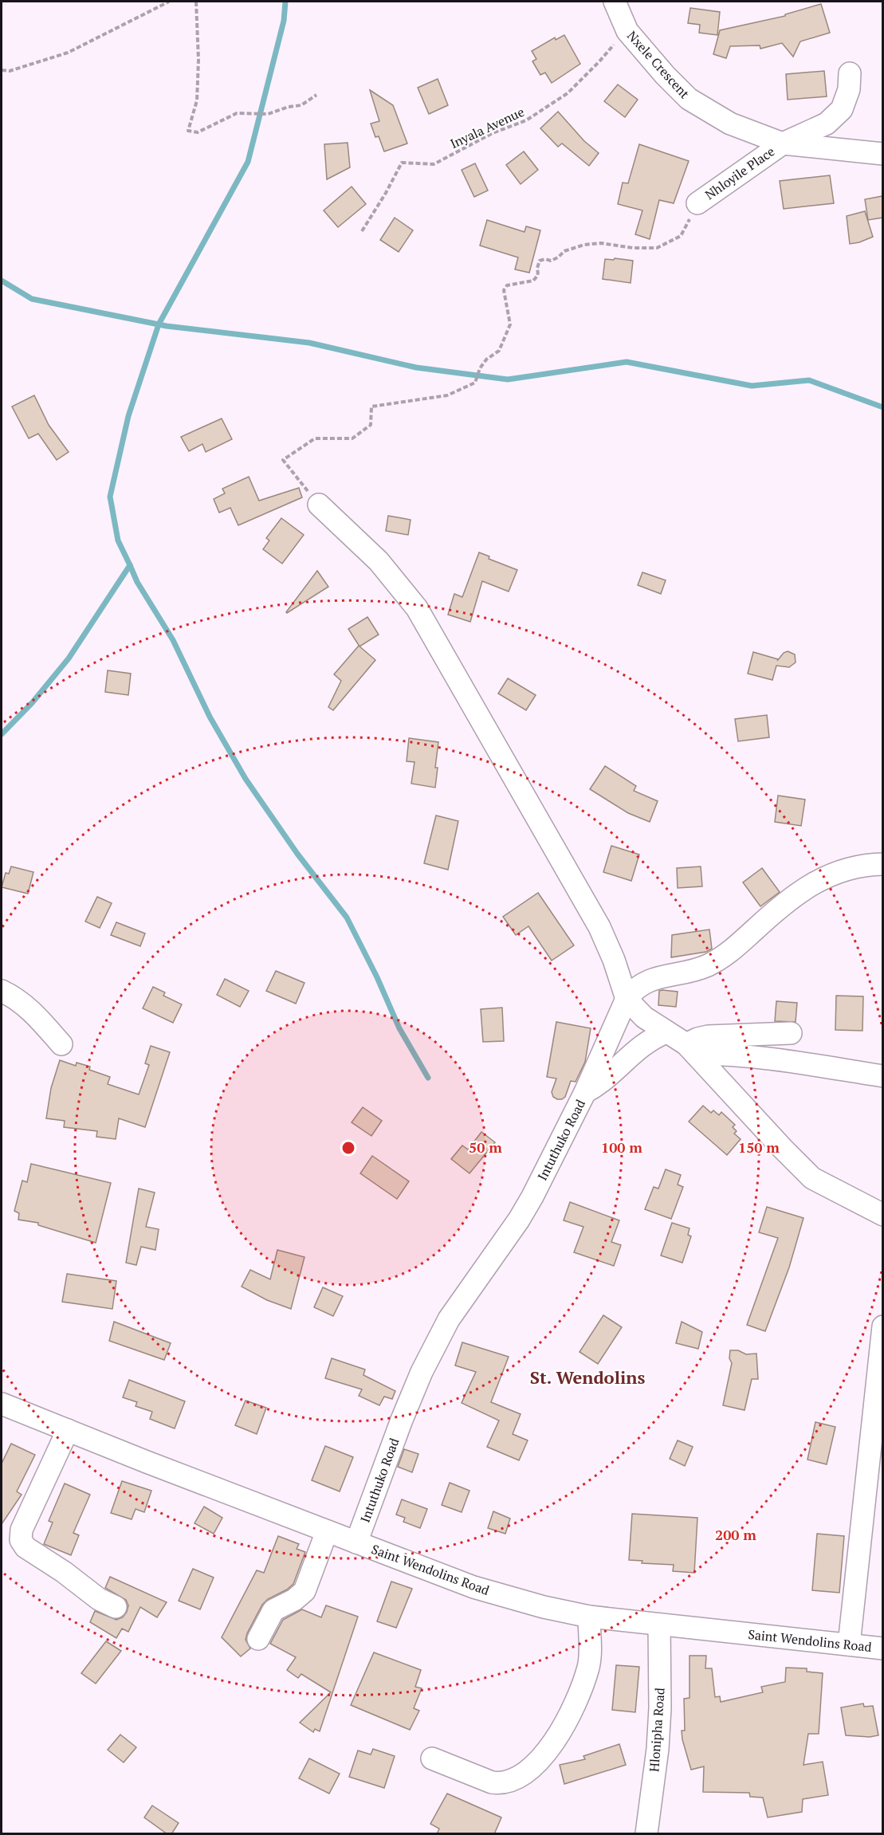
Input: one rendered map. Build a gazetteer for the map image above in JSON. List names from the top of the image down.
{
  "streets": {
    "street": [
      "Nxele Crescent",
      "Nhloyile Place",
      "Intuthuko Road",
      "Saint Wendolins Road",
      "Hlonipha Road"
    ],
    "path": ["Inyala Avenue"]
  },
  "crossings": [
    ["Nxele Crescent", "Inyala Avenue"],
    ["Nxele Crescent", "Nhloyile Place"],
    ["Intuthuko Road", "Saint Wendolins Road"],
    ["Saint Wendolins Road", "Hlonipha Road"]
  ],
  "districts": ["St. Wendolins"],
  "rings": [
    "50 m",
    "100 m",
    "150 m",
    "200 m"
  ]
}
